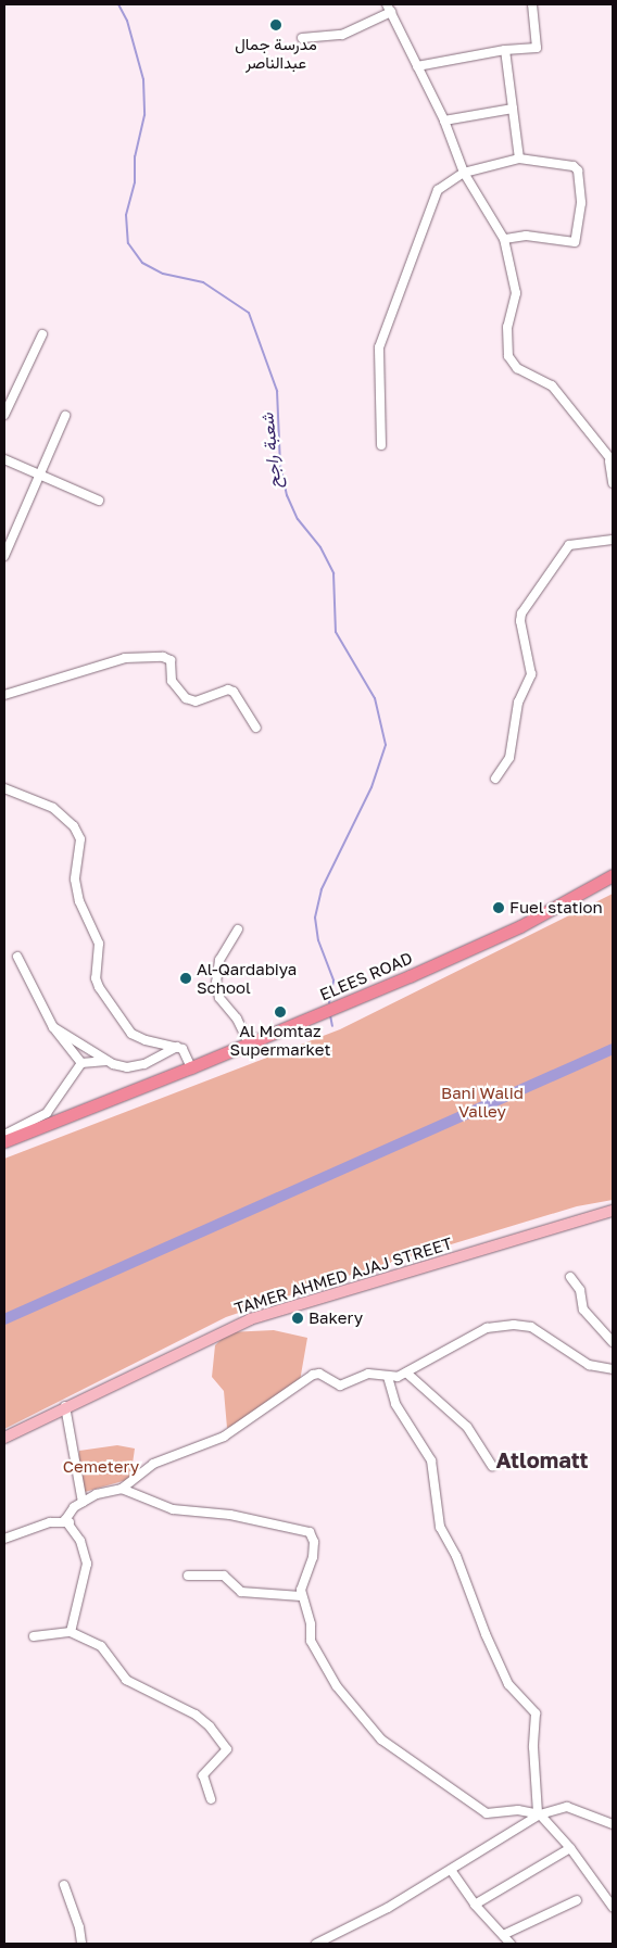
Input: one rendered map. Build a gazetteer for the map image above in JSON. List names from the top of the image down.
{
  "streets": {
    "highway": ["ELEES ROAD"],
    "main road": ["TAMER AHMED AJAJ STREET"]
  },
  "districts": ["Atlomatt"],
  "water": ["شعبة راجح"],
  "parks": ["Bani Walid Valley", "Cemetery"],
  "places": [
    "مدرسة جمال عبدالناصر",
    "Fuel station",
    "Al-Qardabiya School",
    "Al Momtaz Supermarket",
    "Bakery"
  ]
}
